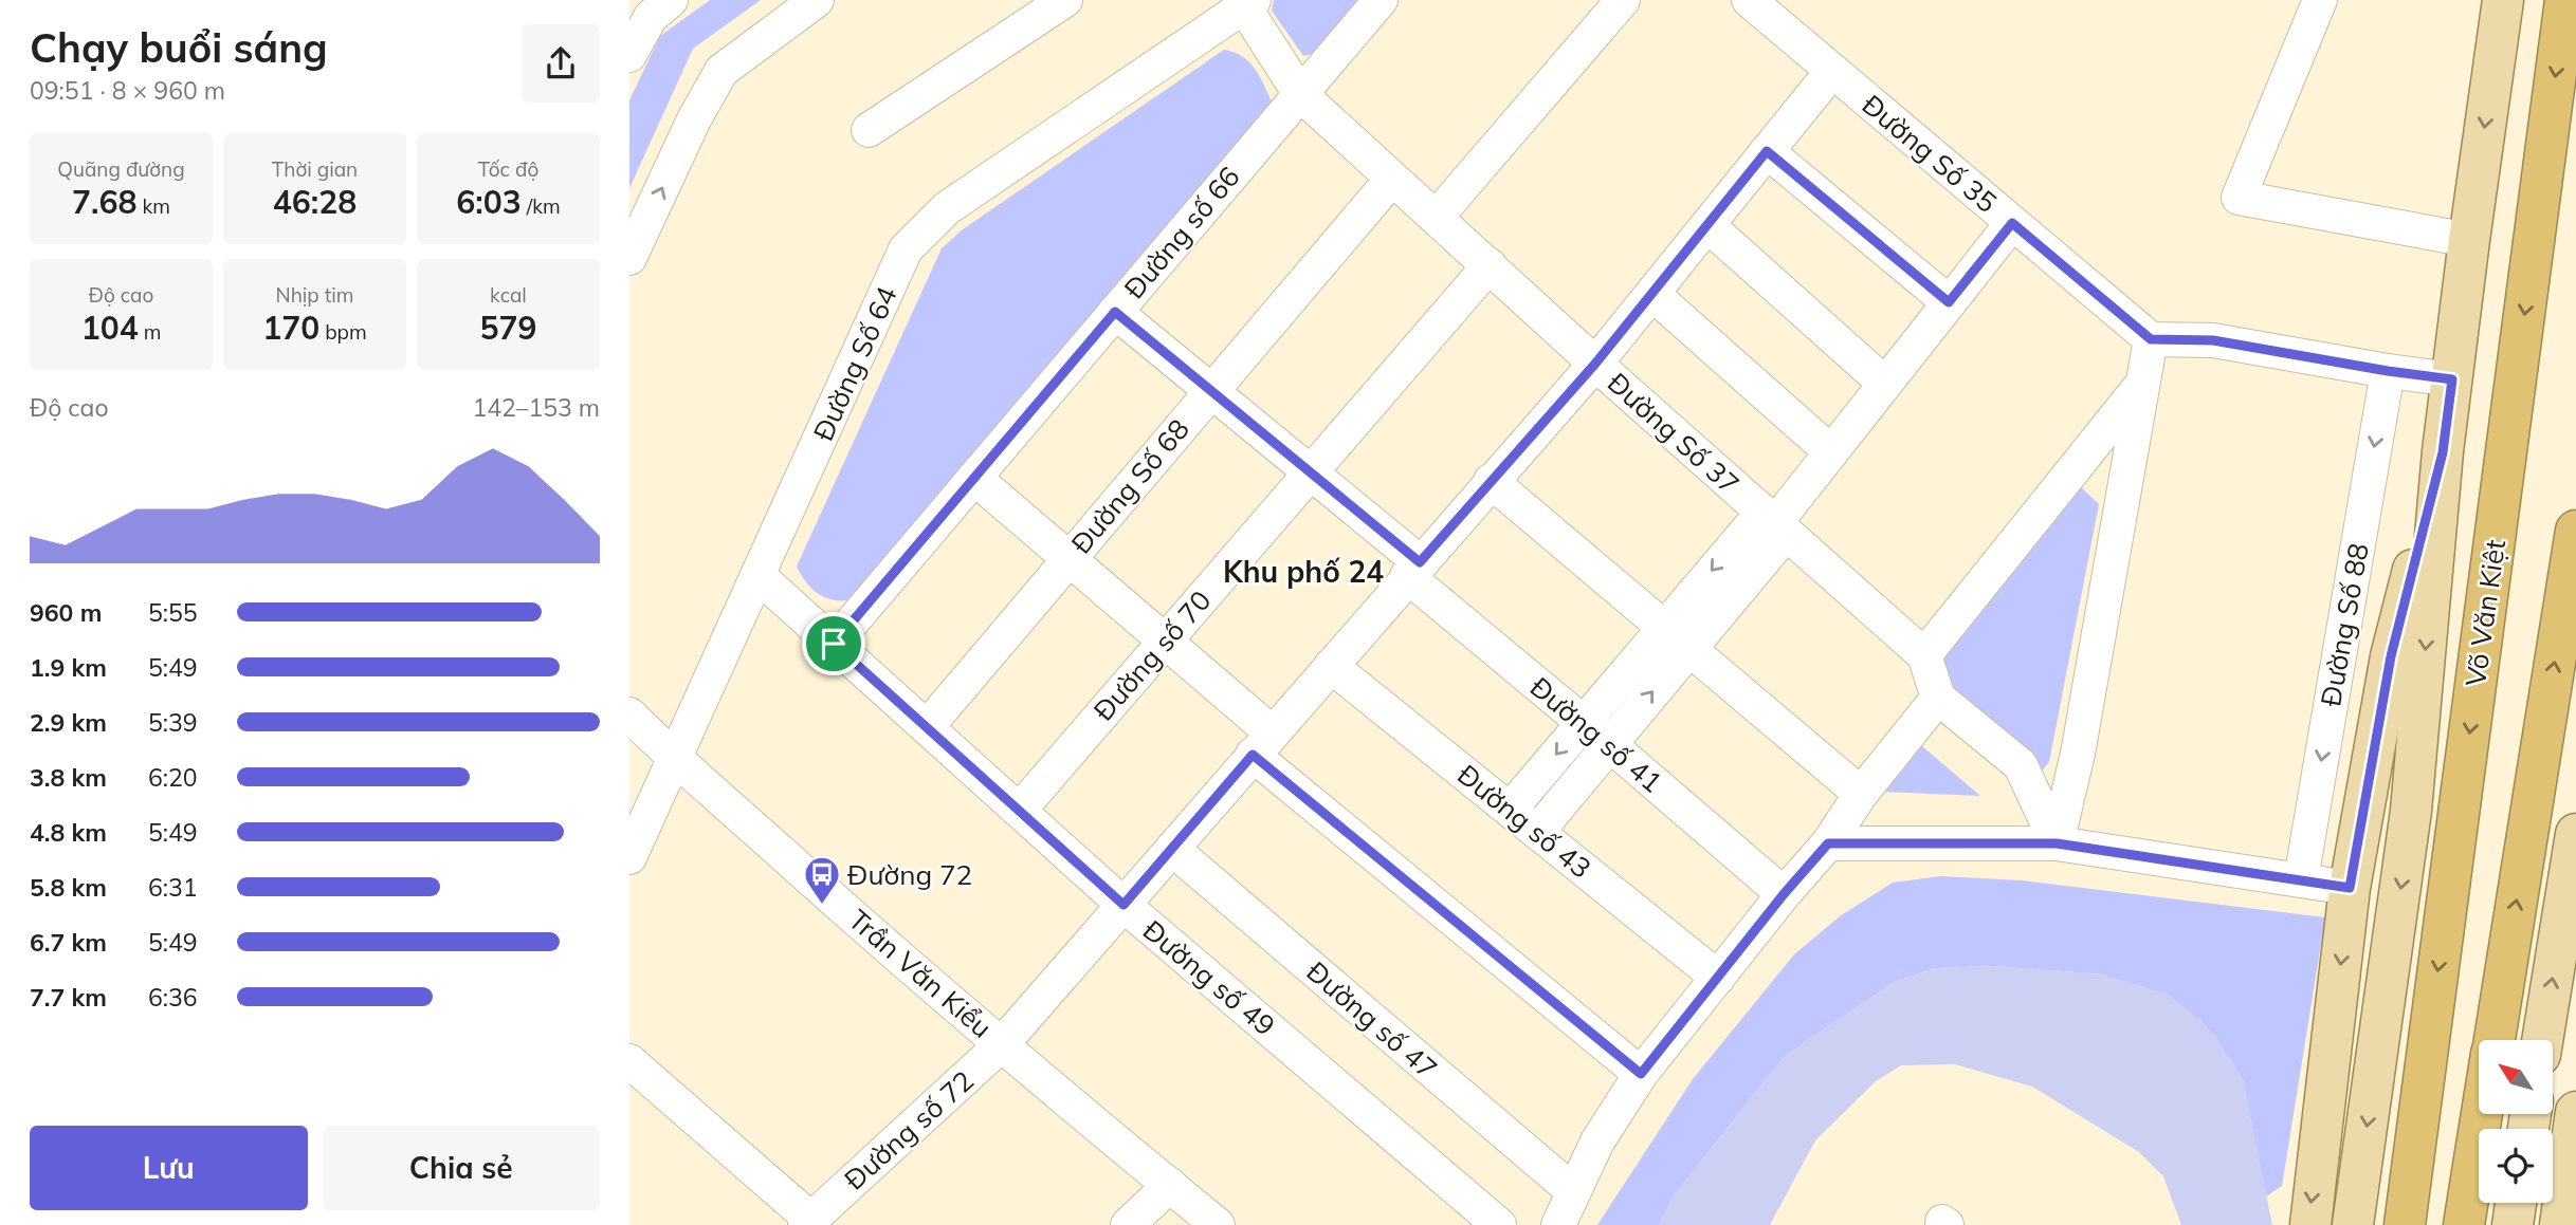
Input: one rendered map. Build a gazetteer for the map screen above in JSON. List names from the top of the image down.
{
  "streets": {
    "highway": ["Võ Văn Kiệt"],
    "street": [
      "Đường Số 35",
      "Đường số 66",
      "Đường Số 64",
      "Đường Số 37",
      "Đường Số 68",
      "Đường Số 88",
      "Đường số 70",
      "Đường số 41",
      "Đường số 43",
      "Trần Văn Kiểu",
      "Đường số 49",
      "Đường số 47",
      "Đường số 72"
    ]
  },
  "crossings": [
    ["Đường Số 35", "Đường số 72"],
    ["Đường số 66", "Đường Số 37"],
    ["Đường số 66", "Đường số 49"],
    ["Đường Số 64", "Đường Số 37"],
    ["Đường Số 64", "Trần Văn Kiểu"],
    ["Đường Số 64", "Đường số 49"],
    ["Đường Số 37", "Đường Số 68"],
    ["Đường Số 37", "Đường số 70"],
    ["Đường Số 37", "Đường số 72"],
    ["Đường Số 68", "Đường số 49"],
    ["Đường số 70", "Đường số 49"],
    ["Đường số 41", "Đường số 72"],
    ["Đường số 43", "Đường số 72"],
    ["Trần Văn Kiểu", "Đường số 72"],
    ["Đường số 49", "Đường số 72"],
    ["Đường số 47", "Đường số 72"]
  ],
  "districts": ["Khu phố 24"],
  "places": {
    "bus stop": ["Đường 72"]
  },
  "north": "top left",
  "page": {
    "heading": ["Chạy buổi sáng", "09:51 · 8 × 960 m"],
    "stats": [
      ["Quãng đường", "7.68 km"],
      ["Thời gian", "46:28"],
      ["Tốc độ", "6:03 /km"],
      ["Độ cao", "104 m"],
      ["Nhịp tim", "170 bpm"],
      ["kcal", "579"]
    ],
    "chart": ["Độ cao", "142–153 m"],
    "list": [
      {
        "name": "960 m",
        "note": "5:55"
      },
      {
        "name": "1.9 km",
        "note": "5:49"
      },
      {
        "name": "2.9 km",
        "note": "5:39"
      },
      {
        "name": "3.8 km",
        "note": "6:20"
      },
      {
        "name": "4.8 km",
        "note": "5:49"
      },
      {
        "name": "5.8 km",
        "note": "6:31"
      },
      {
        "name": "6.7 km",
        "note": "5:49"
      },
      {
        "name": "7.7 km",
        "note": "6:36"
      }
    ],
    "buttons": ["Lưu", "Chia sẻ"]
  }
}
